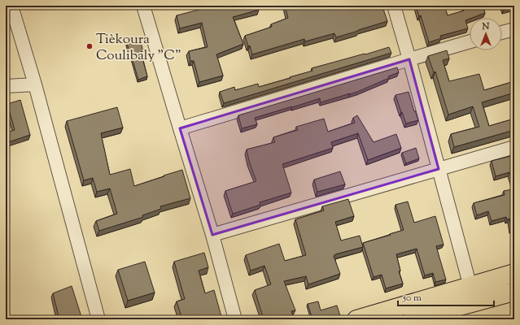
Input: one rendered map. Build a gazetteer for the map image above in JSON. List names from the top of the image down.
{
  "places": ["Tièkoura Coulibaly \"C\""],
  "scale_bar": "50 m",
  "north": "top"
}
